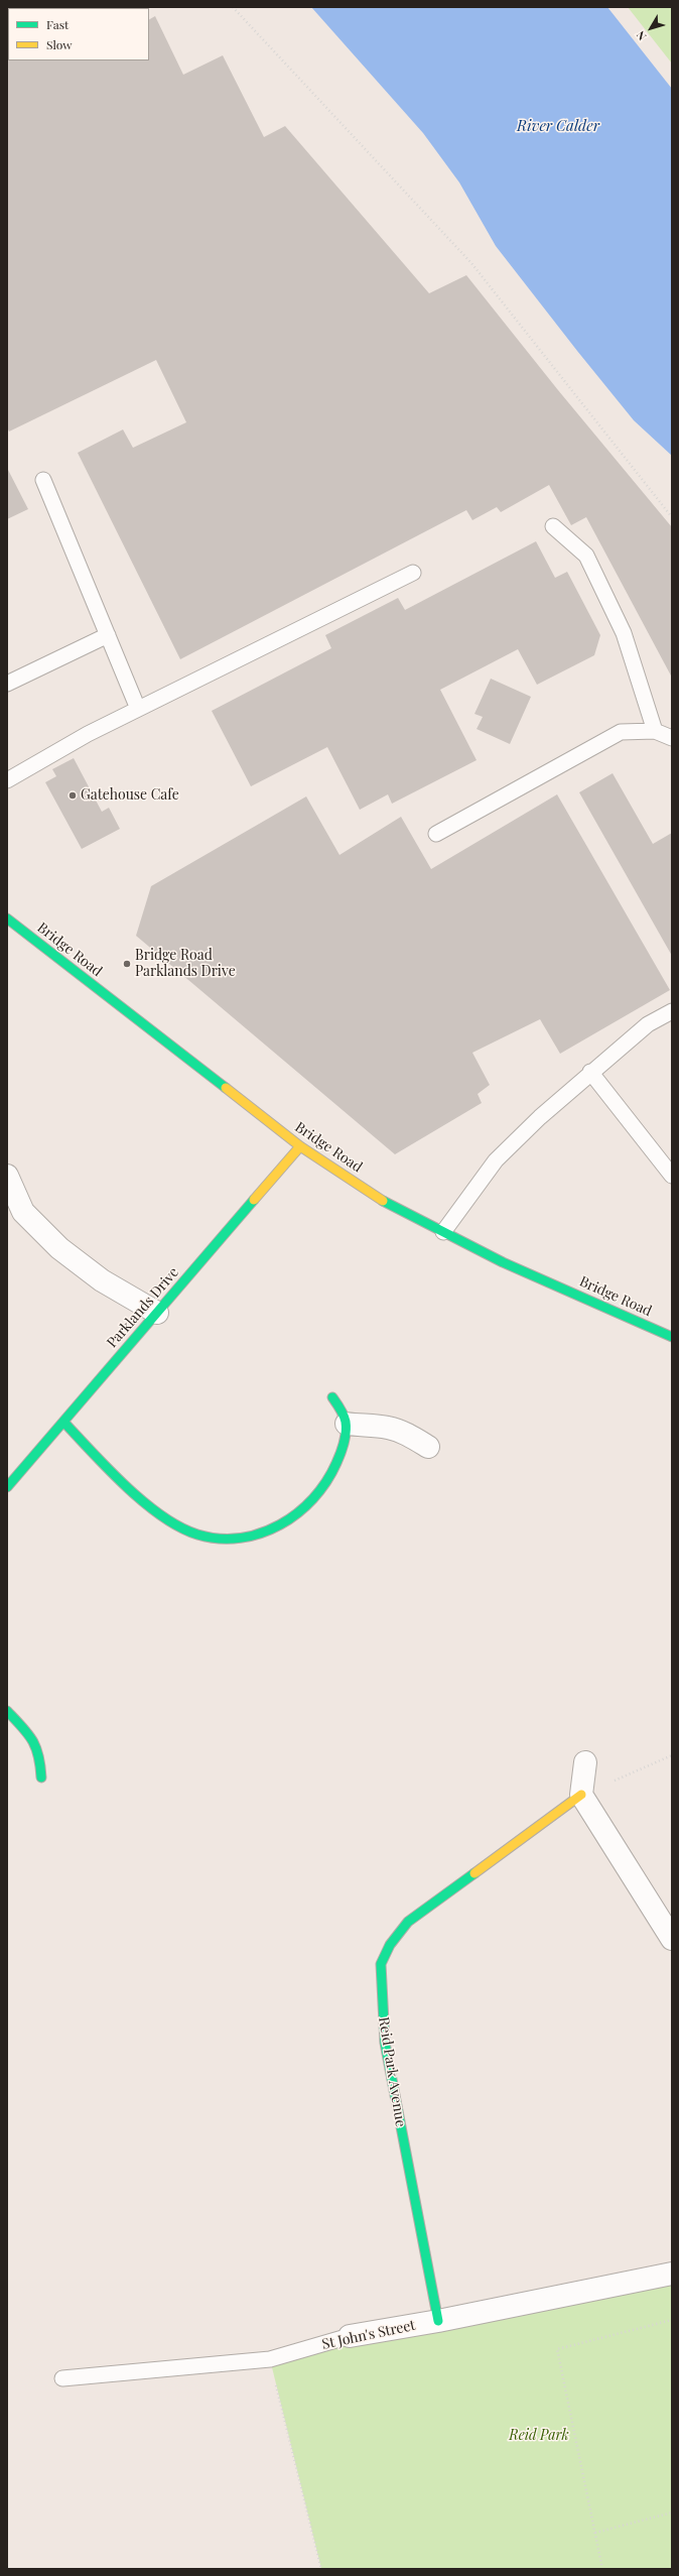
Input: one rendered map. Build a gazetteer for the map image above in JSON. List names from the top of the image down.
{
  "streets": {
    "main road": ["Bridge Road", "Parklands Drive", "Reid Park Avenue"],
    "street": ["St John's Street"]
  },
  "crossings": [
    ["Bridge Road", "Parklands Drive"],
    ["Reid Park Avenue", "St John's Street"]
  ],
  "water": ["River Calder"],
  "parks": ["Reid Park"],
  "places": ["Gatehouse Cafe", "Bridge Road Parklands Drive"],
  "legend": ["Fast", "Slow"],
  "north": "bottom left"
}
